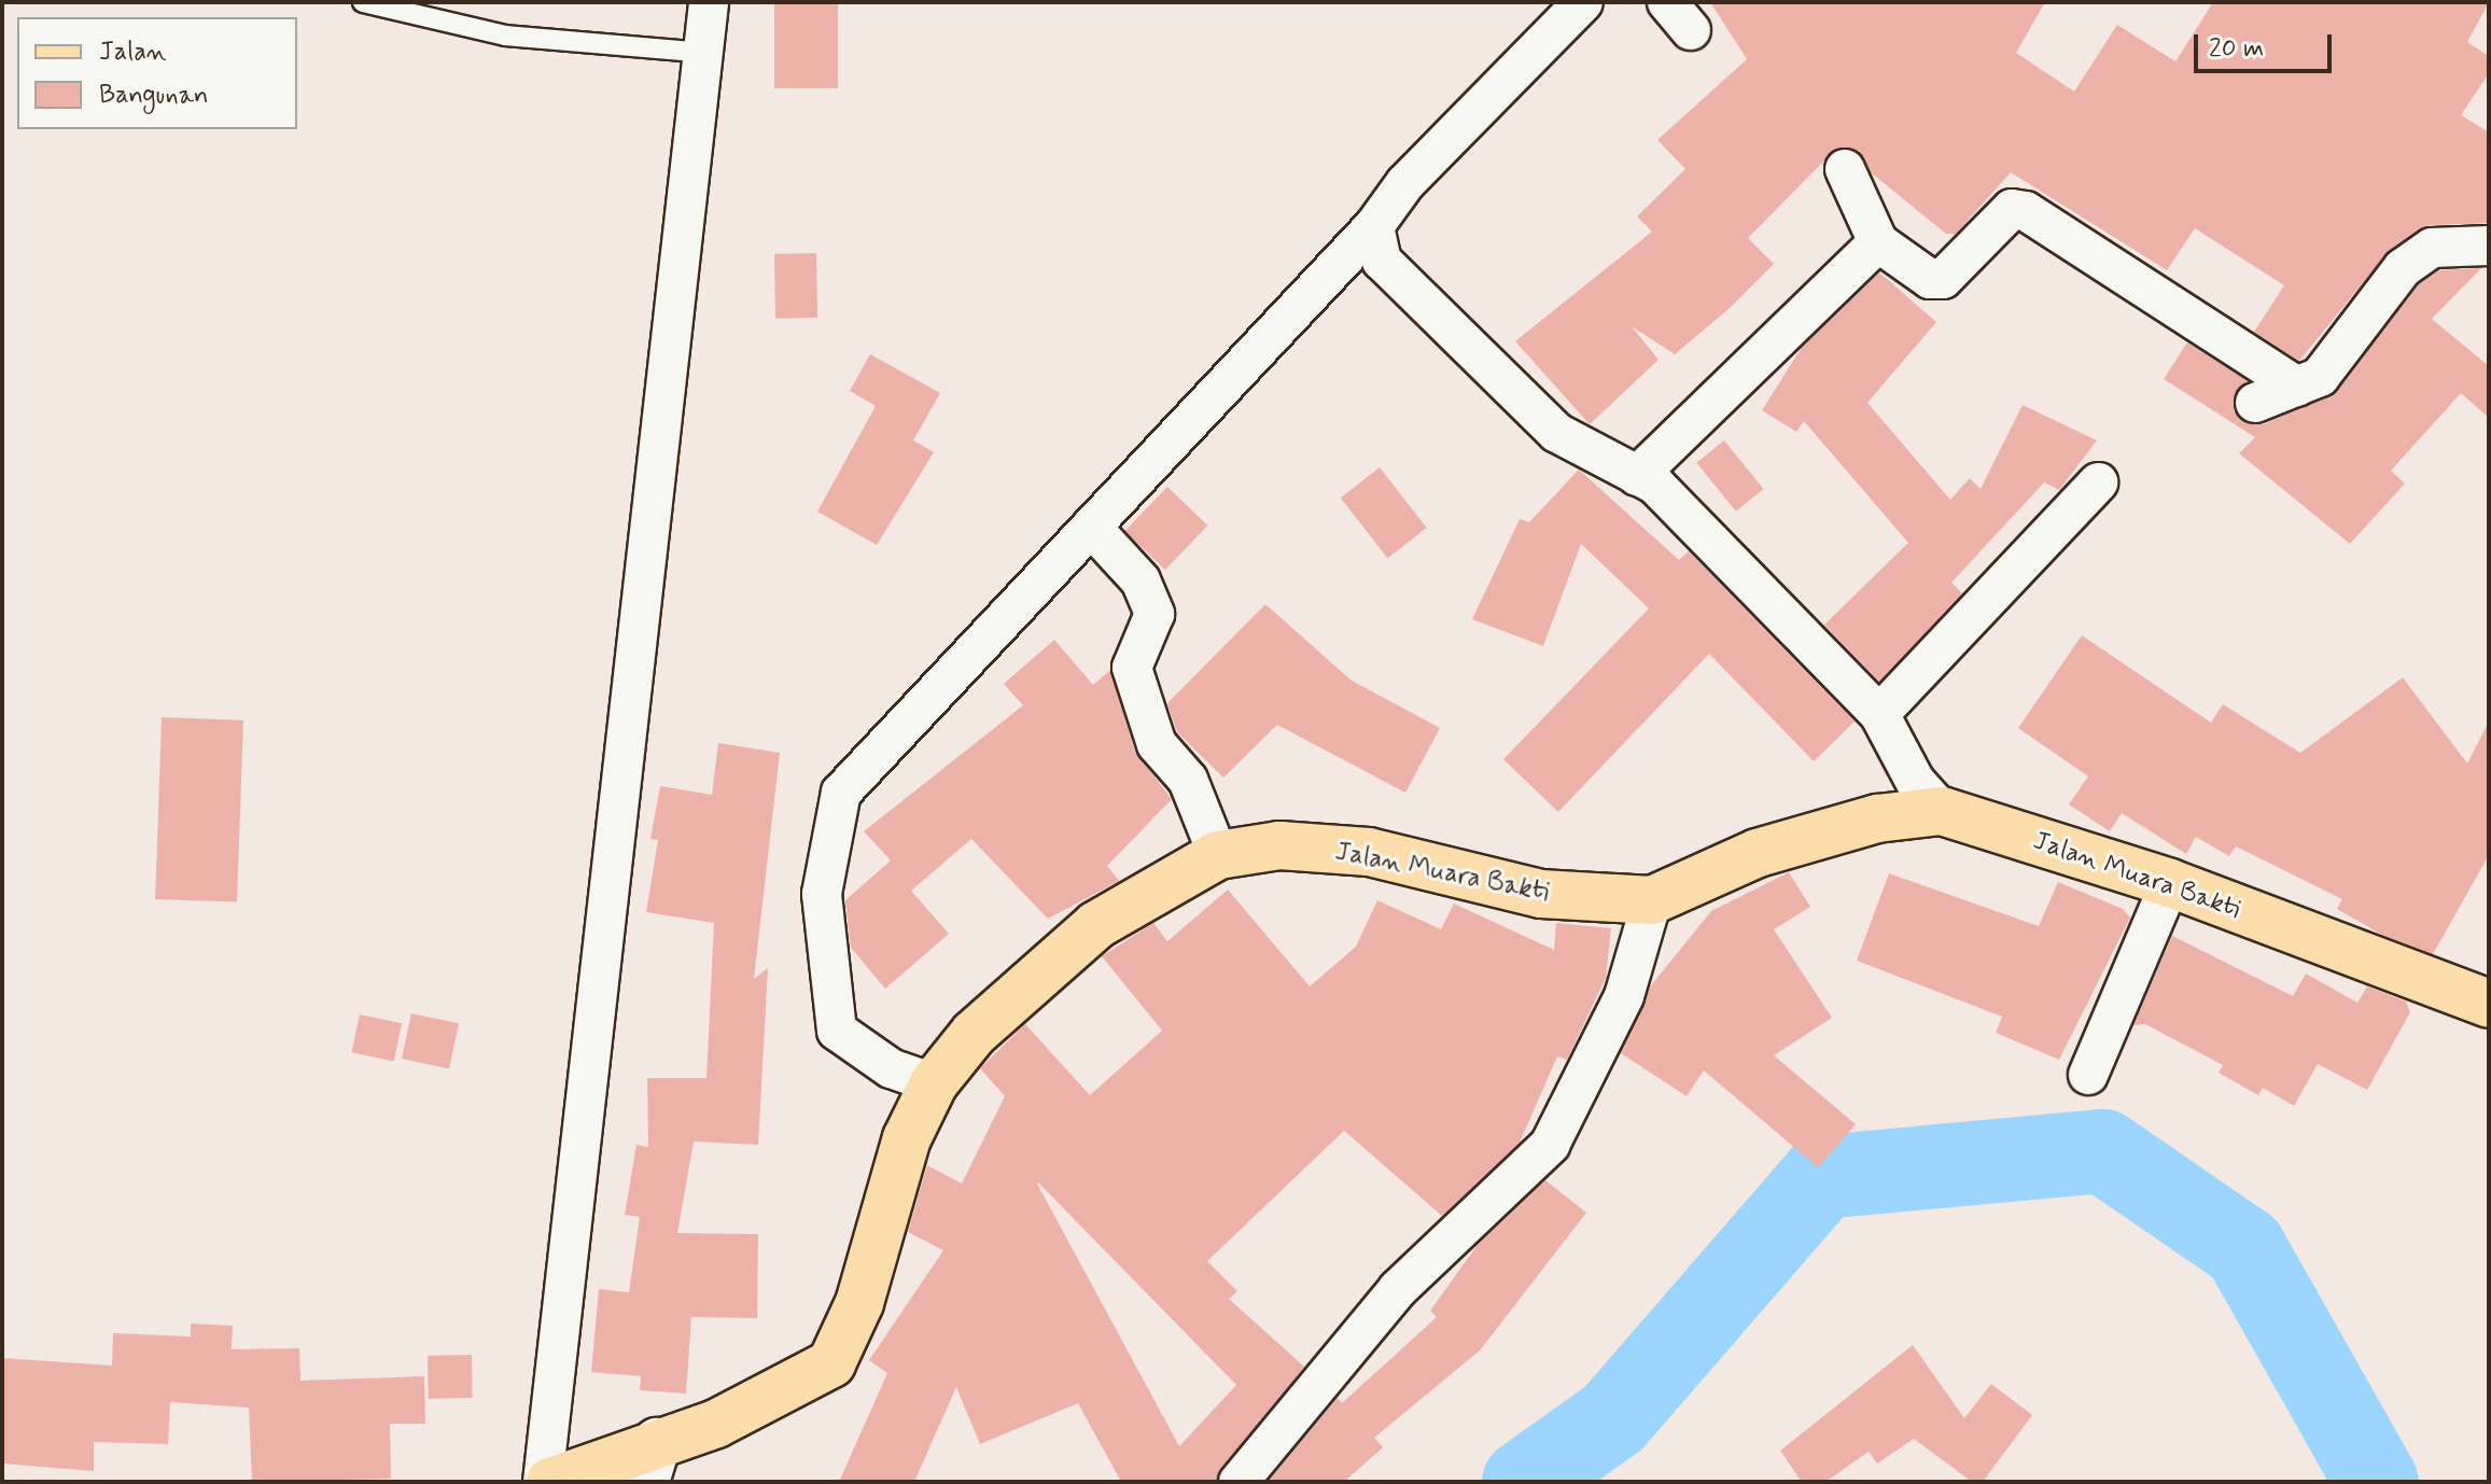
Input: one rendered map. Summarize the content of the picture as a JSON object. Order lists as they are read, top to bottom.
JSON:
{
  "streets": {
    "main road": ["Jalan Muara Bakti"]
  },
  "legend": ["Jalan", "Bangunan"],
  "scale_bar": "20 m"
}
